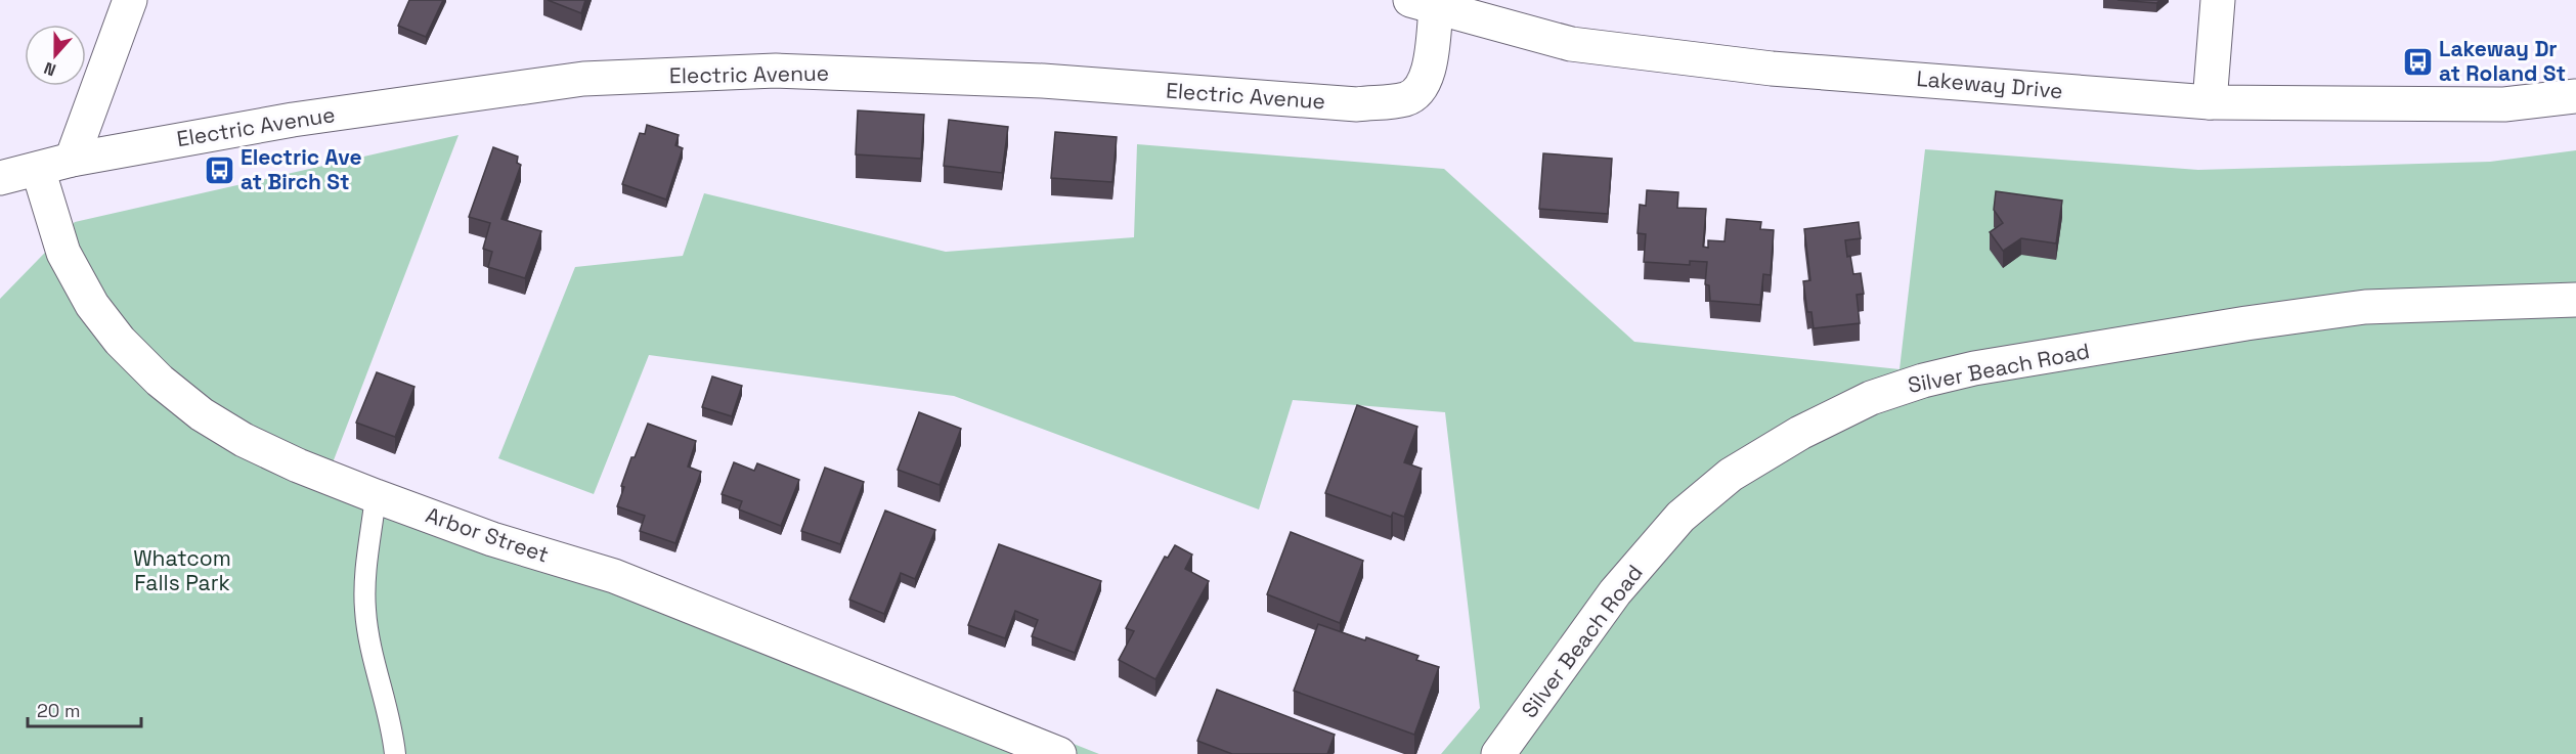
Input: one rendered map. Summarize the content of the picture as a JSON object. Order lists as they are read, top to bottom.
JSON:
{
  "streets": {
    "street": [
      "Electric Avenue",
      "Lakeway Drive",
      "Silver Beach Road",
      "Arbor Street"
    ]
  },
  "crossings": [
    ["Electric Avenue", "Lakeway Drive"],
    ["Electric Avenue", "Arbor Street"]
  ],
  "parks": ["Whatcom Falls Park"],
  "places": {
    "bus stop": ["Lakeway Dr at Roland St", "Electric Ave at Birch St"]
  },
  "scale_bar": "20 m",
  "north": "bottom"
}
